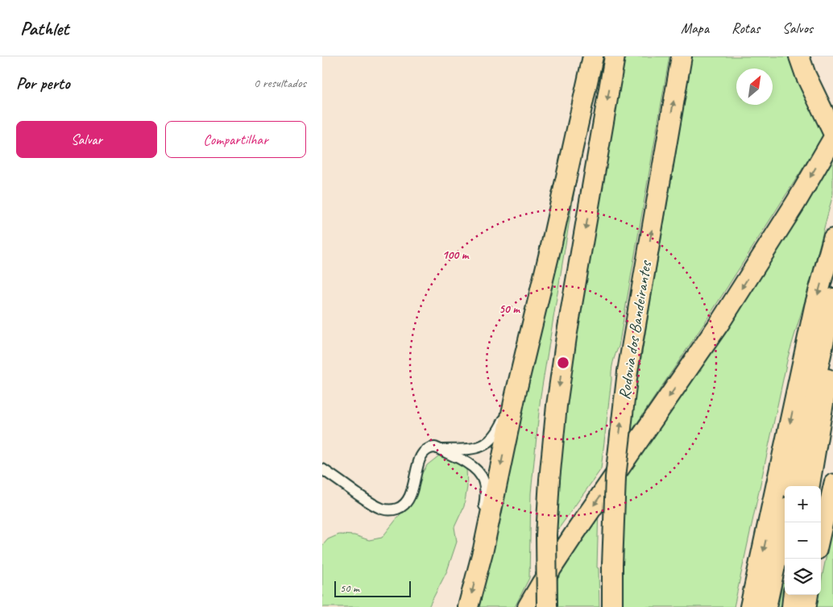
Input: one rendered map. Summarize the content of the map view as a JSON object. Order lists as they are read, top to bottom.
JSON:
{
  "streets": {
    "highway": ["Rodovia dos Bandeirantes"]
  },
  "scale_bar": "50 m",
  "north": "top right",
  "page": {
    "header": "Pathlet",
    "nav": ["Mapa", "Rotas", "Salvos"],
    "heading": ["Por perto", "0 resultados"],
    "buttons": ["Salvar", "Compartilhar"],
    "map_buttons": ["+", "−"],
    "scale": "50 m"
  },
  "rings": ["100 m", "50 m"]
}
